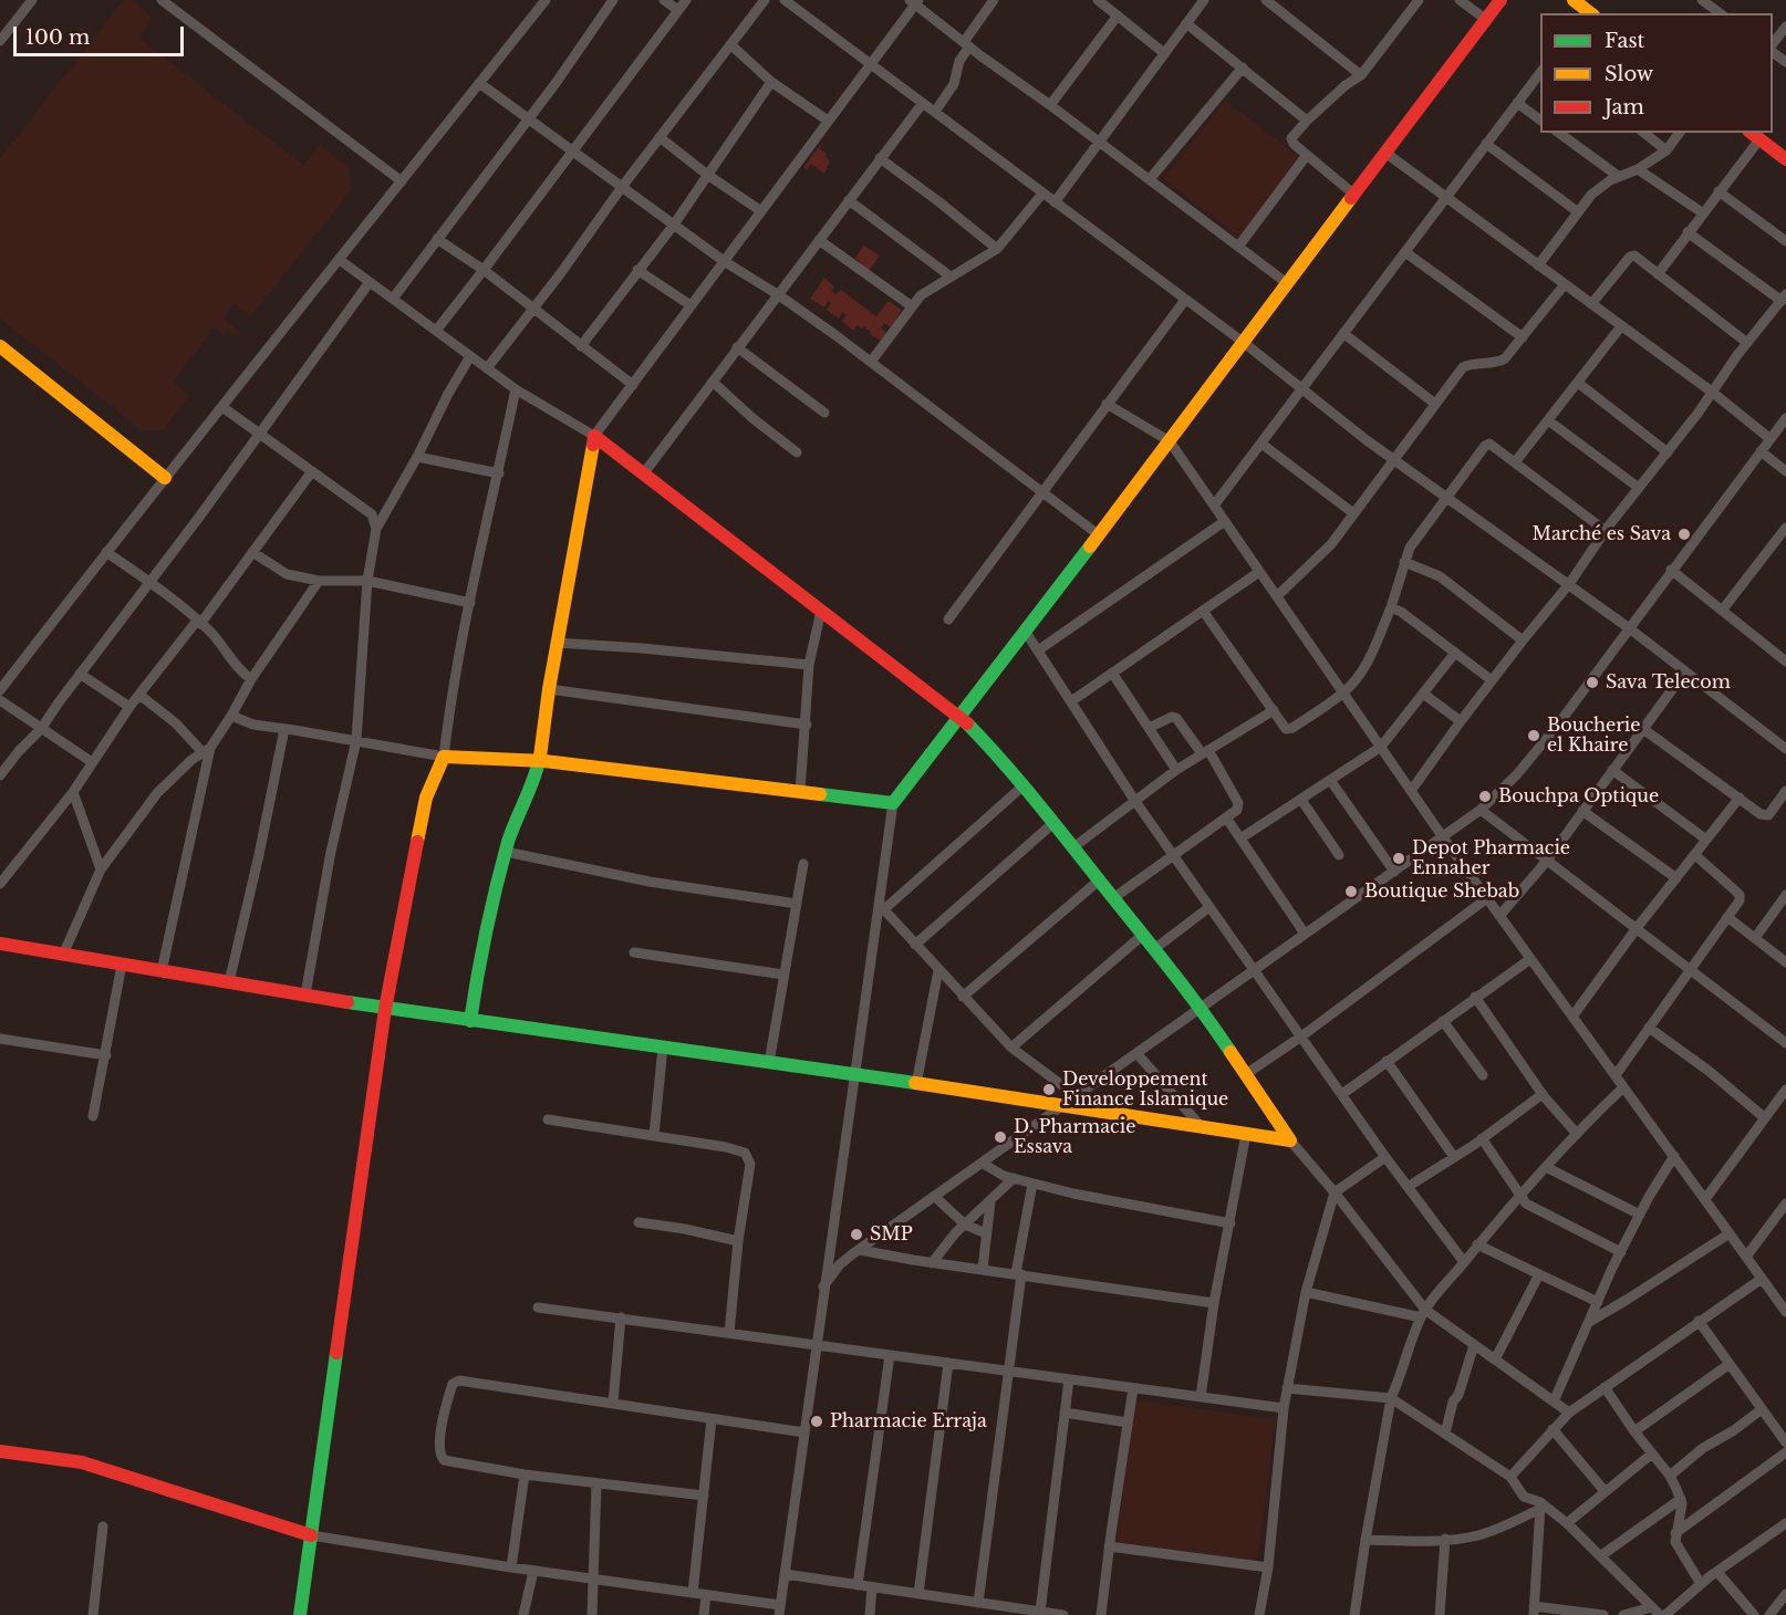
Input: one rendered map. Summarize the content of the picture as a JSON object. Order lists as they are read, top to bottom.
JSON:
{
  "places": [
    "Marché es Sava",
    "Sava Telecom",
    "Boucherie el Khaire",
    "Bouchpa Optique",
    "Depot Pharmacie Ennaher",
    "Boutique Shebab",
    "Developpement Finance Islamique",
    "D. Pharmacie Essava",
    "SMP",
    "Pharmacie Erraja"
  ],
  "legend": ["Fast", "Slow", "Jam"],
  "scale_bar": "100 m"
}
